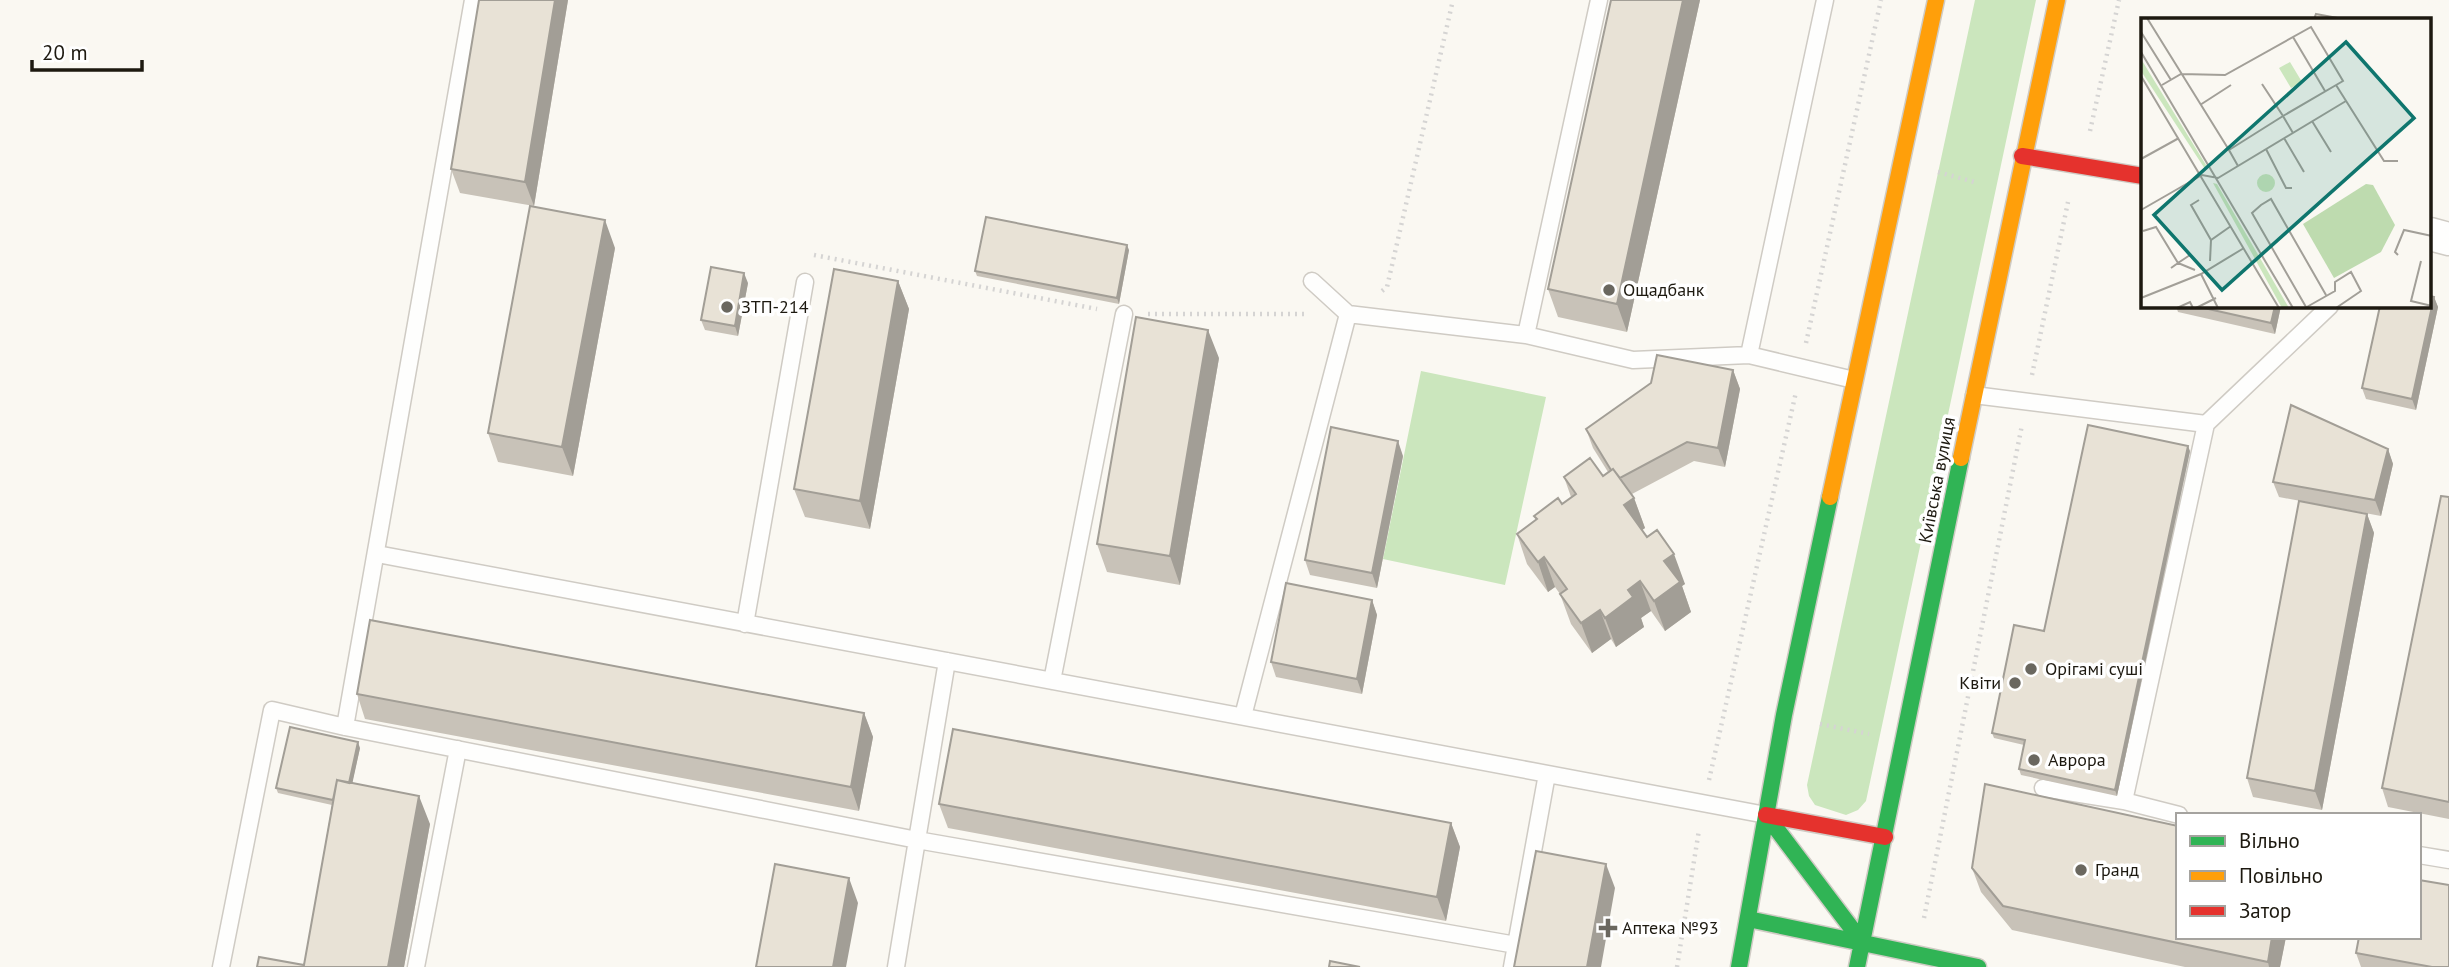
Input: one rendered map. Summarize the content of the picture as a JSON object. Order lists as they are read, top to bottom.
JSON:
{
  "streets": {
    "main road": ["Київська вулиця"]
  },
  "places": {
    "other": [
      "Ощадбанк",
      "ЗТП-214",
      "Орігамі суші",
      "Квiти",
      "Аврора",
      "Гранд"
    ],
    "health": ["Аптека №93"]
  },
  "legend": ["Вільно", "Повільно", "Затор"],
  "scale_bar": "20 m"
}
